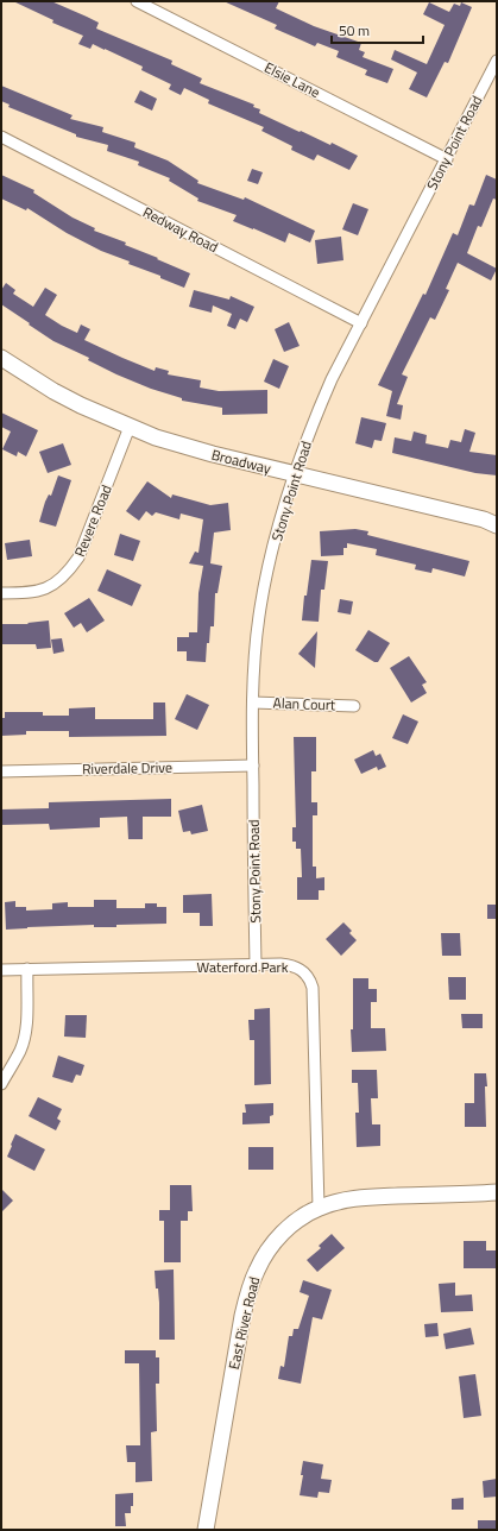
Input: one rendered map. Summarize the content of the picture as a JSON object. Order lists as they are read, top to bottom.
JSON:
{
  "streets": {
    "main road": ["Broadway", "East River Road"],
    "street": [
      "Elsie Lane",
      "Stony Point Road",
      "Redway Road",
      "Revere Road",
      "Alan Court",
      "Riverdale Drive",
      "Waterford Park"
    ]
  },
  "crossings": [
    ["Elsie Lane", "Stony Point Road"],
    ["Stony Point Road", "Redway Road"],
    ["Stony Point Road", "Broadway"],
    ["Stony Point Road", "Alan Court"],
    ["Stony Point Road", "Riverdale Drive"],
    ["Stony Point Road", "Waterford Park"],
    ["Broadway", "Revere Road"],
    ["Waterford Park", "East River Road"]
  ],
  "scale_bar": "50 m"
}
